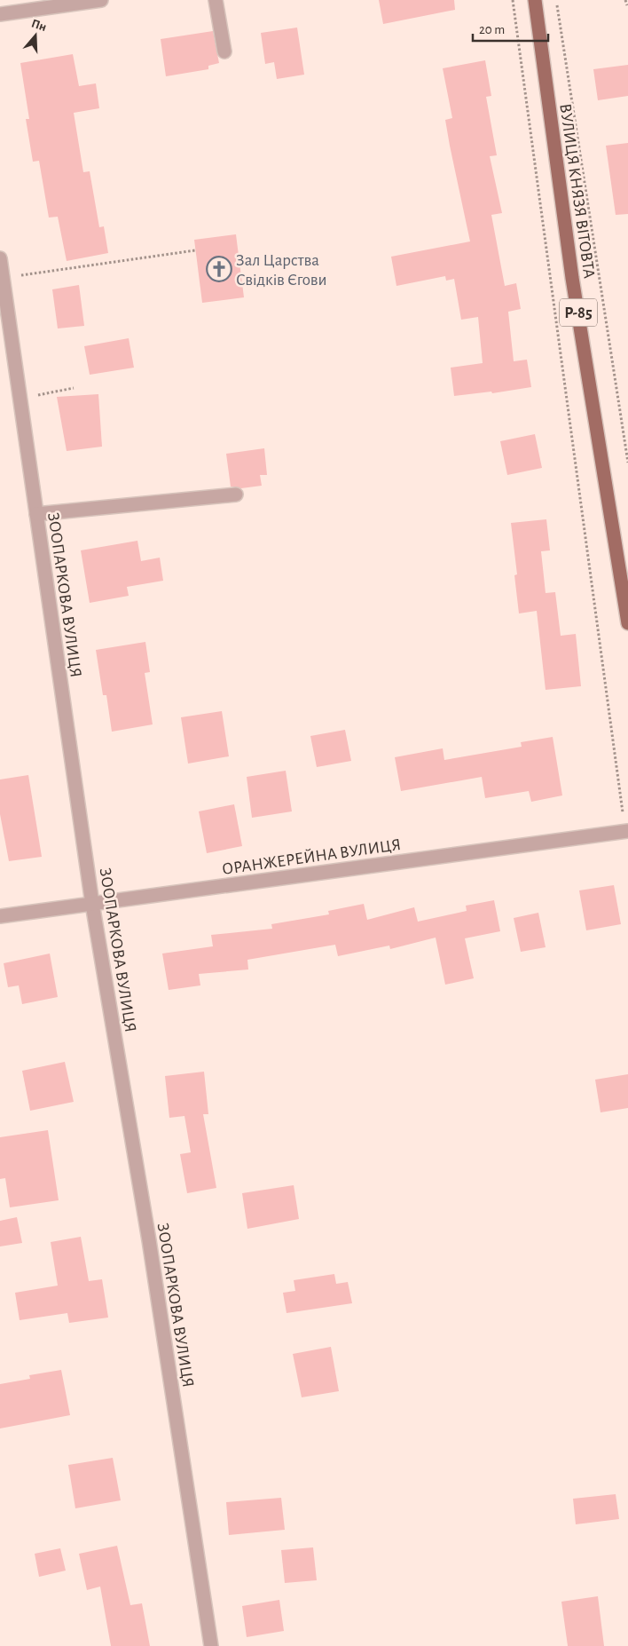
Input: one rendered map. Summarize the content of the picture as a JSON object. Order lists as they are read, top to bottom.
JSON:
{
  "streets": {
    "main road": ["ВУЛИЦЯ КНЯЗЯ ВІТОВТА", "Р-85"],
    "street": ["ЗООПАРКОВА ВУЛИЦЯ", "ОРАНЖЕРЕЙНА ВУЛИЦЯ"]
  },
  "crossings": [
    ["ЗООПАРКОВА ВУЛИЦЯ", "ОРАНЖЕРЕЙНА ВУЛИЦЯ"]
  ],
  "places": {
    "church": ["Зал Царства Свідків Єгови"]
  },
  "scale_bar": "20 m",
  "north": "top"
}
